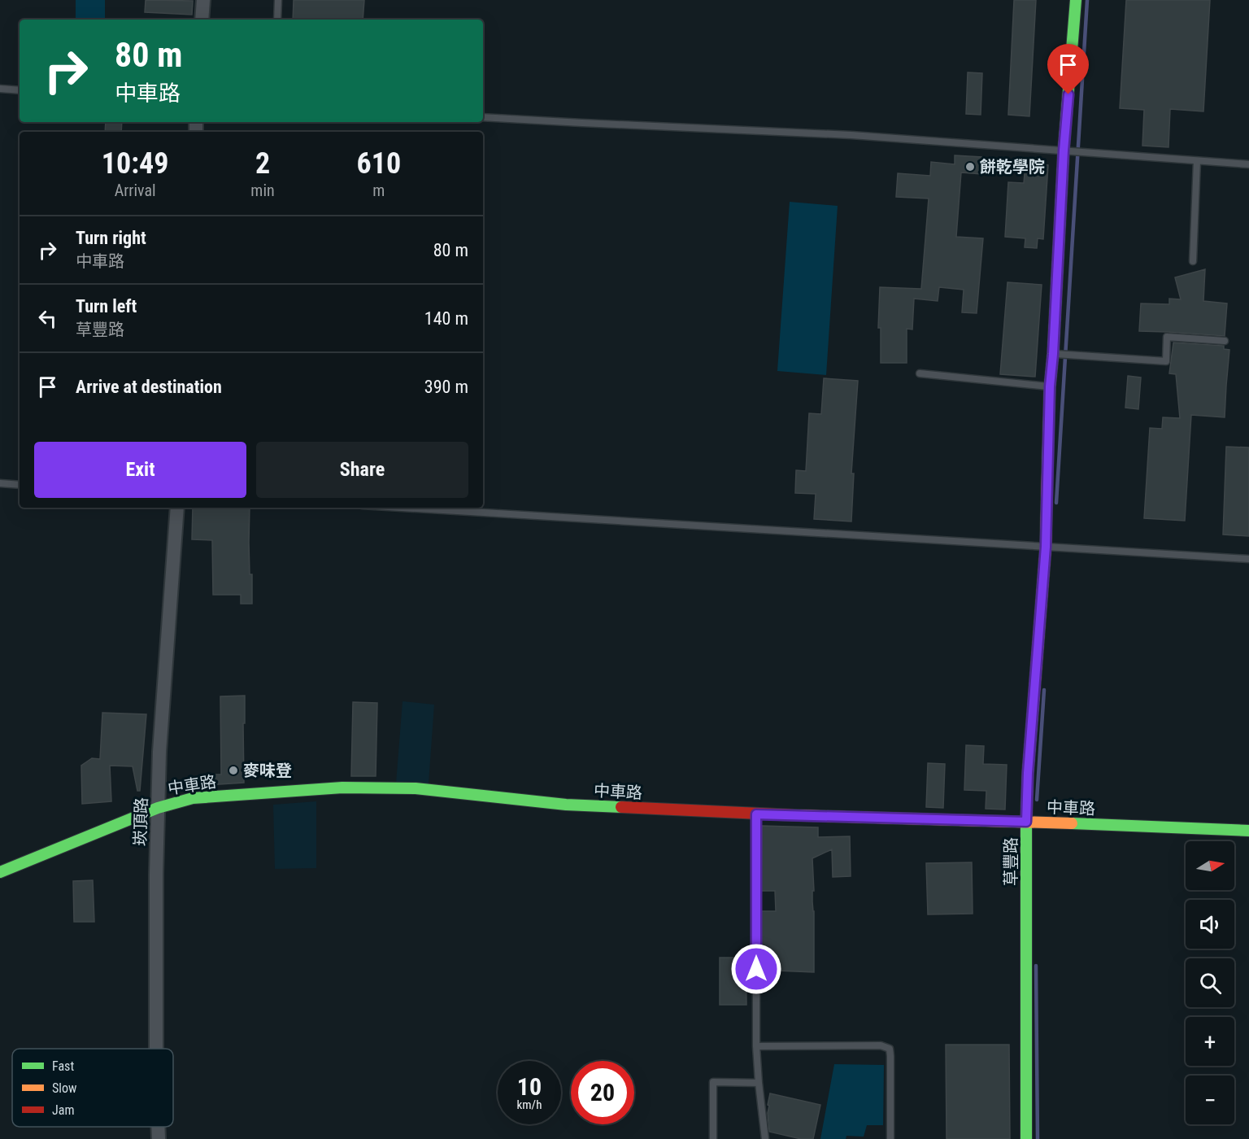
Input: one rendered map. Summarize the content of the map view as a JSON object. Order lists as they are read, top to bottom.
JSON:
{
  "streets": {
    "street": ["中車路", "崁頂路", "草豐路"]
  },
  "crossings": [
    ["中車路", "崁頂路"],
    ["中車路", "草豐路"]
  ],
  "places": ["餅乾學院", "麥味登"],
  "legend": ["Fast", "Slow", "Jam"],
  "north": "right",
  "page": {
    "turn": ["80 m", "中車路"],
    "eta": [
      "10:49",
      "Arrival",
      "2",
      "min",
      "610",
      "m"
    ],
    "list": [
      {
        "name": "Turn right",
        "note": "中車路",
        "value": "80 m"
      },
      {
        "name": "Turn left",
        "note": "草豐路",
        "value": "140 m"
      },
      {
        "name": "Arrive at destination",
        "value": "390 m"
      }
    ],
    "buttons": ["Exit", "Share"],
    "map_buttons": ["+", "−"],
    "speed": "10 km/h",
    "limit": "20"
  }
}
